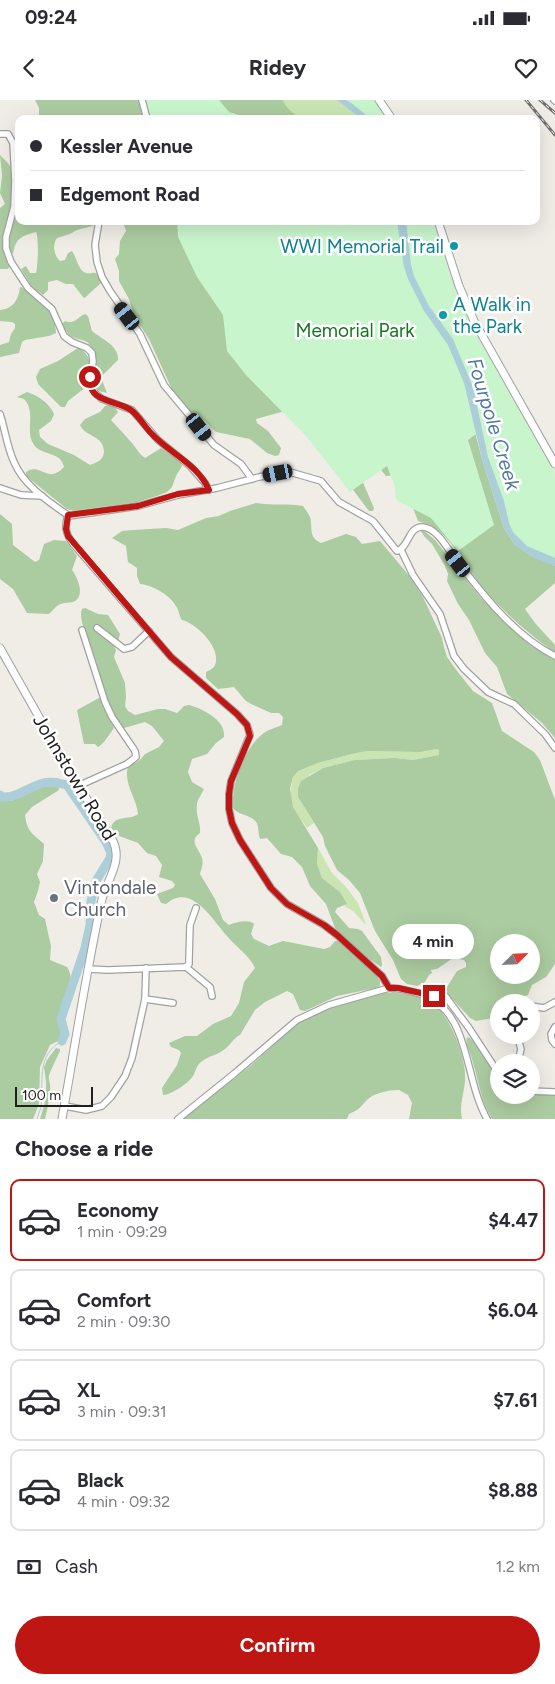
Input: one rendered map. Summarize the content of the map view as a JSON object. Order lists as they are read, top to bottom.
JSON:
{
  "streets": {
    "street": ["Johnstown Road"]
  },
  "water": ["Fourpole Creek"],
  "parks": ["Memorial Park"],
  "places": ["WWI Memorial Trail", "A Walk in the Park", "Vintondale Church"],
  "scale_bar": "100 m",
  "north": "top right",
  "page": {
    "status": "09:24",
    "header": "Ridey",
    "banner": ["Kessler Avenue", "Edgemont Road"],
    "bubble": "4 min",
    "scale": "100 m",
    "heading": "Choose a ride",
    "list": [
      {
        "name": "Economy",
        "note": "1 min · 09:29",
        "value": "$4.47"
      },
      {
        "name": "Comfort",
        "note": "2 min · 09:30",
        "value": "$6.04"
      },
      {
        "name": "XL",
        "note": "3 min · 09:31",
        "value": "$7.61"
      },
      {
        "name": "Black",
        "note": "4 min · 09:32",
        "value": "$8.88"
      }
    ],
    "pay": ["Cash", "1.2 km"],
    "buttons": "Confirm"
  }
}
